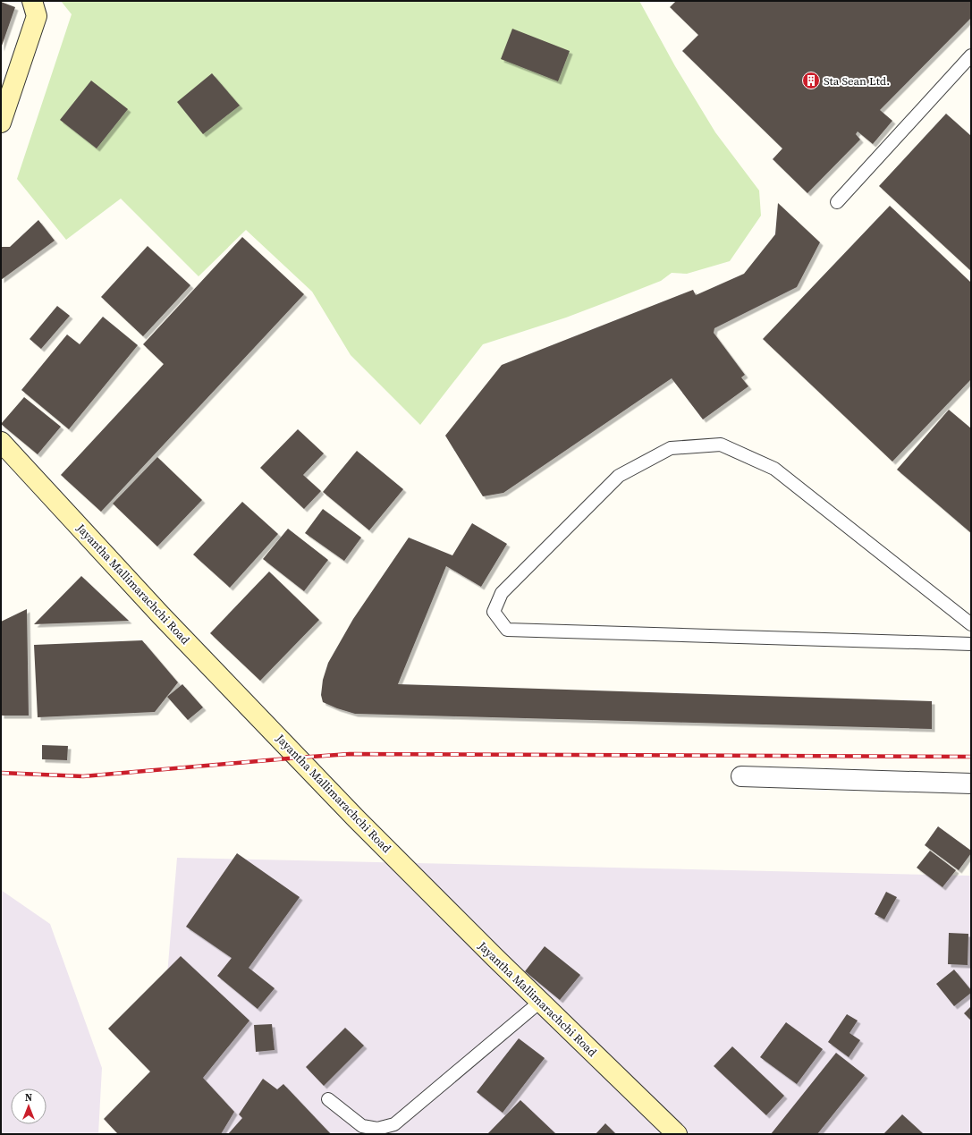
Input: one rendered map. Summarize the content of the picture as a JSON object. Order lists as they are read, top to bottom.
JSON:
{
  "streets": {
    "street": ["Jayantha Mallimarachchi Road"]
  },
  "places": {
    "building": ["Sta Sean Ltd."]
  },
  "north": "top"
}
